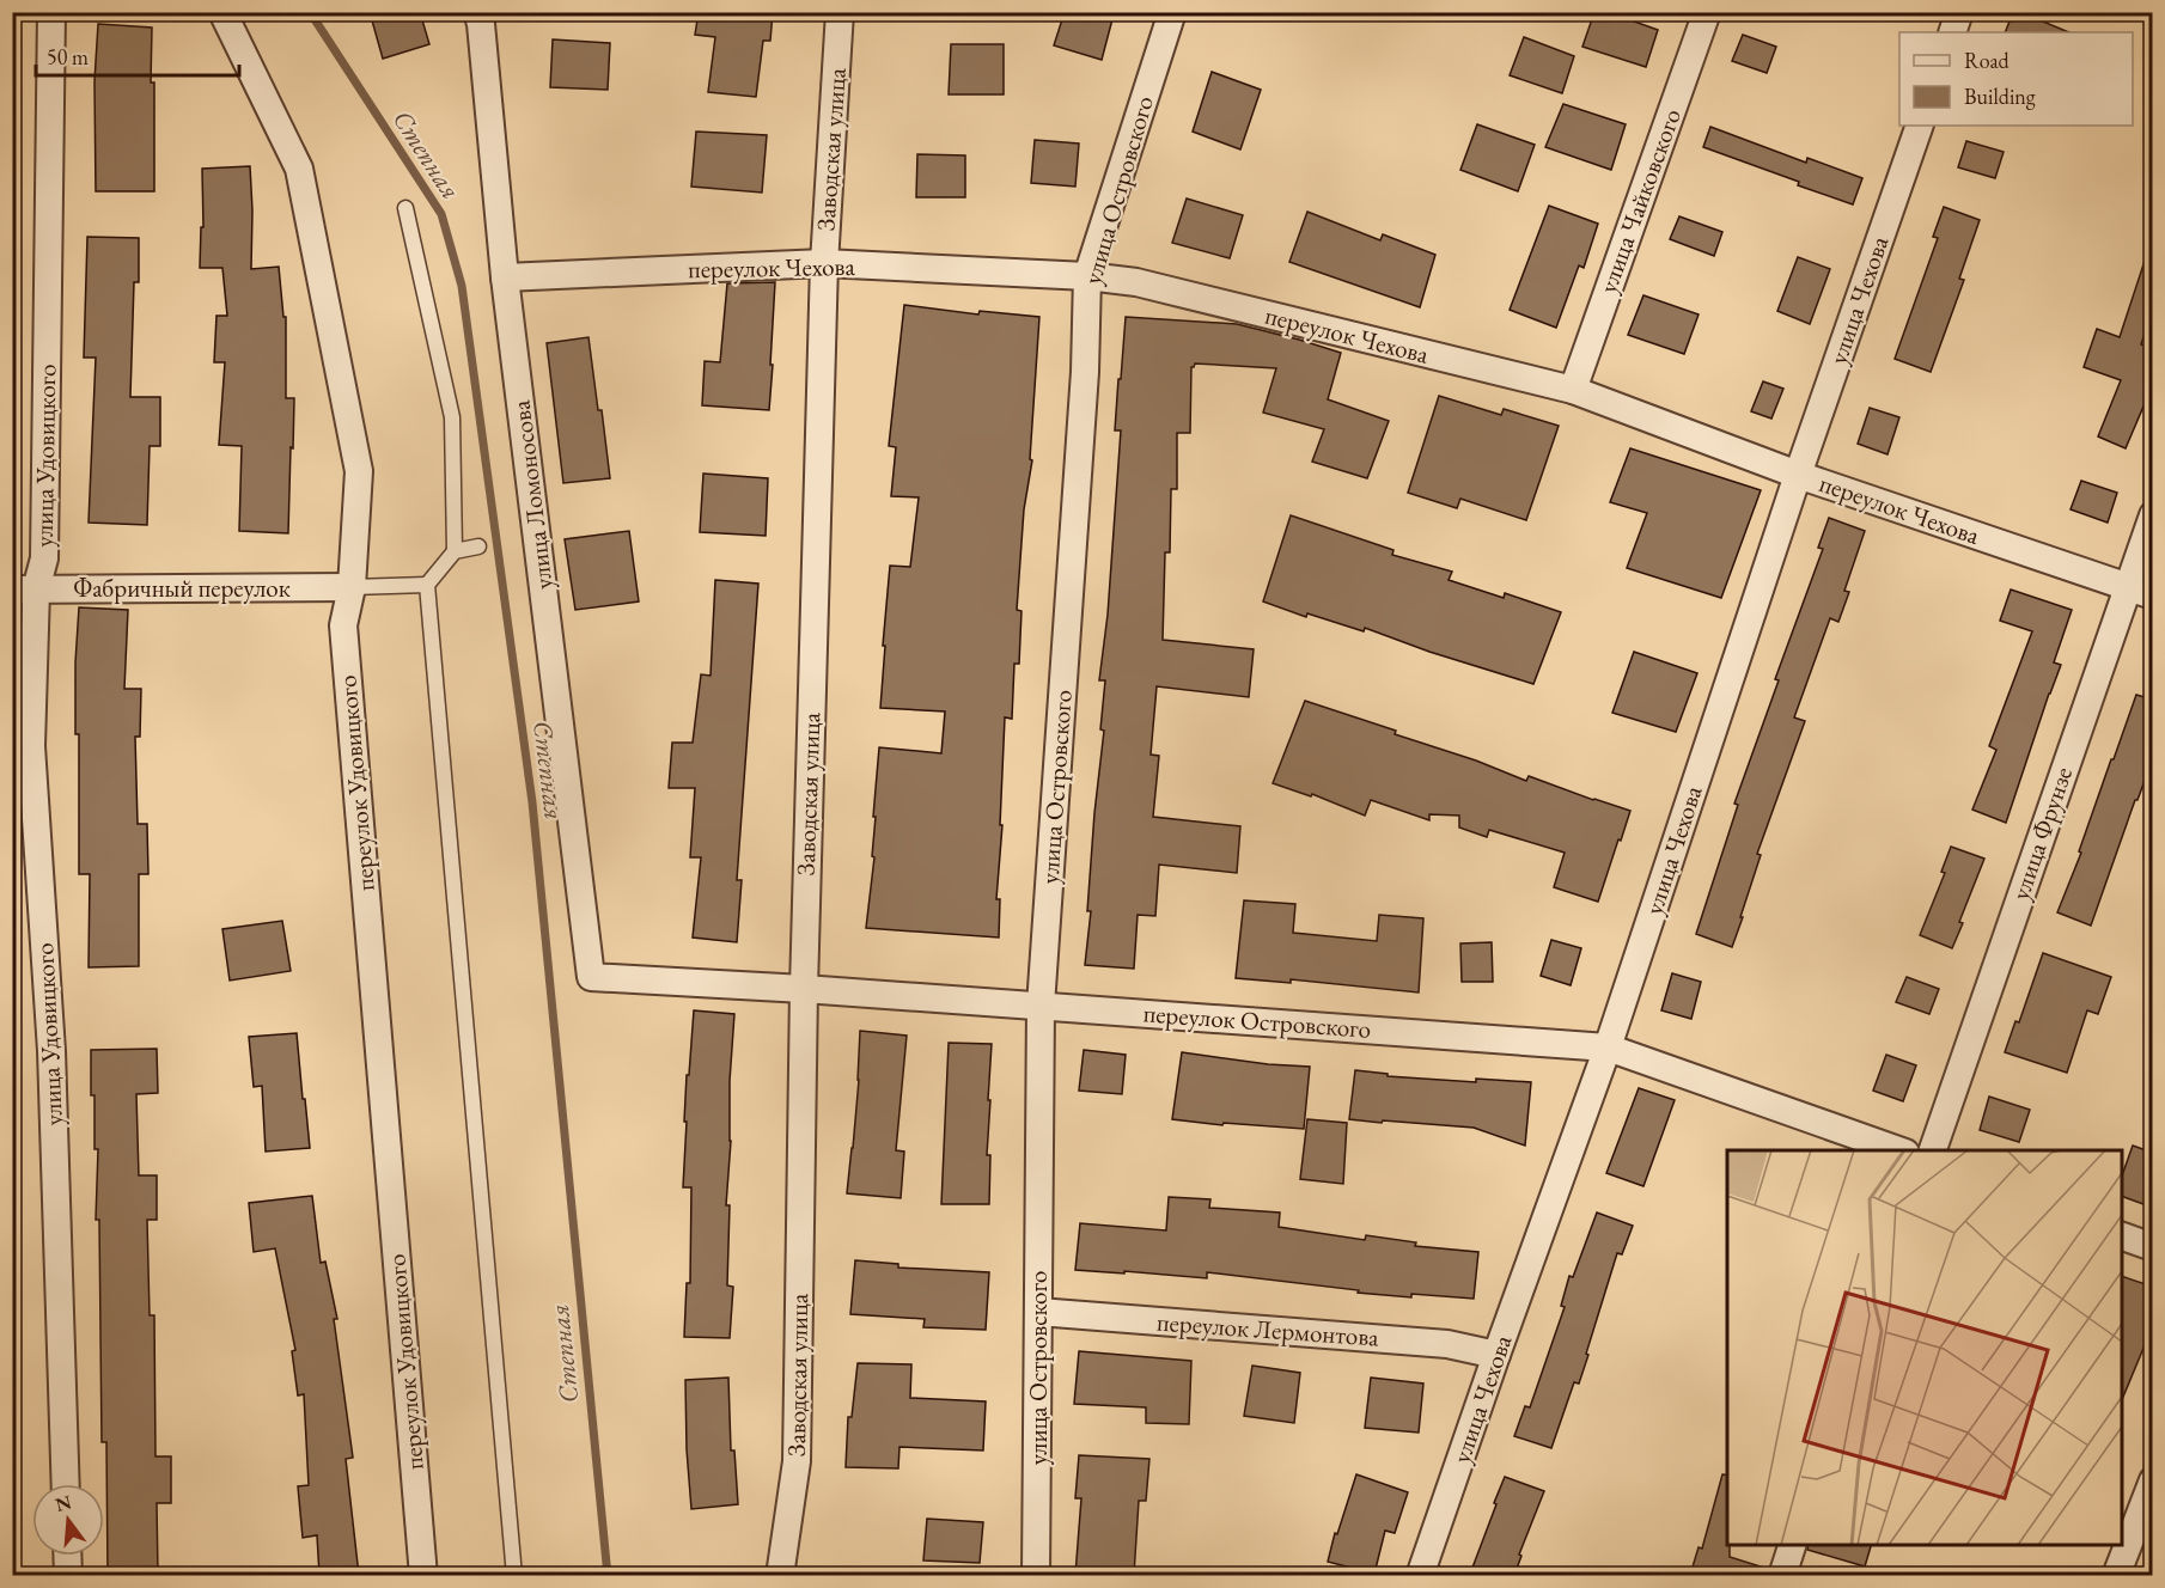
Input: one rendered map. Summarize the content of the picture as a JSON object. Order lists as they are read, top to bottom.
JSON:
{
  "streets": {
    "street": [
      "Заводская улица",
      "улица Островского",
      "улица Чайковского",
      "переулок Чехова",
      "улица Чехова",
      "улица Удовицкого",
      "улица Ломоносова",
      "Фабричный переулок",
      "переулок Удовицкого",
      "улица Фрунзе",
      "переулок Островского",
      "переулок Лермонтова"
    ]
  },
  "crossings": [
    ["Заводская улица", "переулок Чехова"],
    ["Заводская улица", "переулок Островского"],
    ["улица Островского", "переулок Чехова"],
    ["улица Островского", "переулок Островского"],
    ["улица Островского", "переулок Лермонтова"],
    ["улица Чайковского", "переулок Чехова"],
    ["переулок Чехова", "улица Чехова"],
    ["переулок Чехова", "улица Ломоносова"],
    ["переулок Чехова", "улица Фрунзе"],
    ["улица Чехова", "переулок Островского"],
    ["улица Чехова", "переулок Лермонтова"],
    ["улица Удовицкого", "Фабричный переулок"],
    ["улица Ломоносова", "переулок Островского"],
    ["Фабричный переулок", "переулок Удовицкого"]
  ],
  "water": ["Степная"],
  "legend": ["Road", "Building"],
  "scale_bar": "50 m",
  "north": "top"
}
